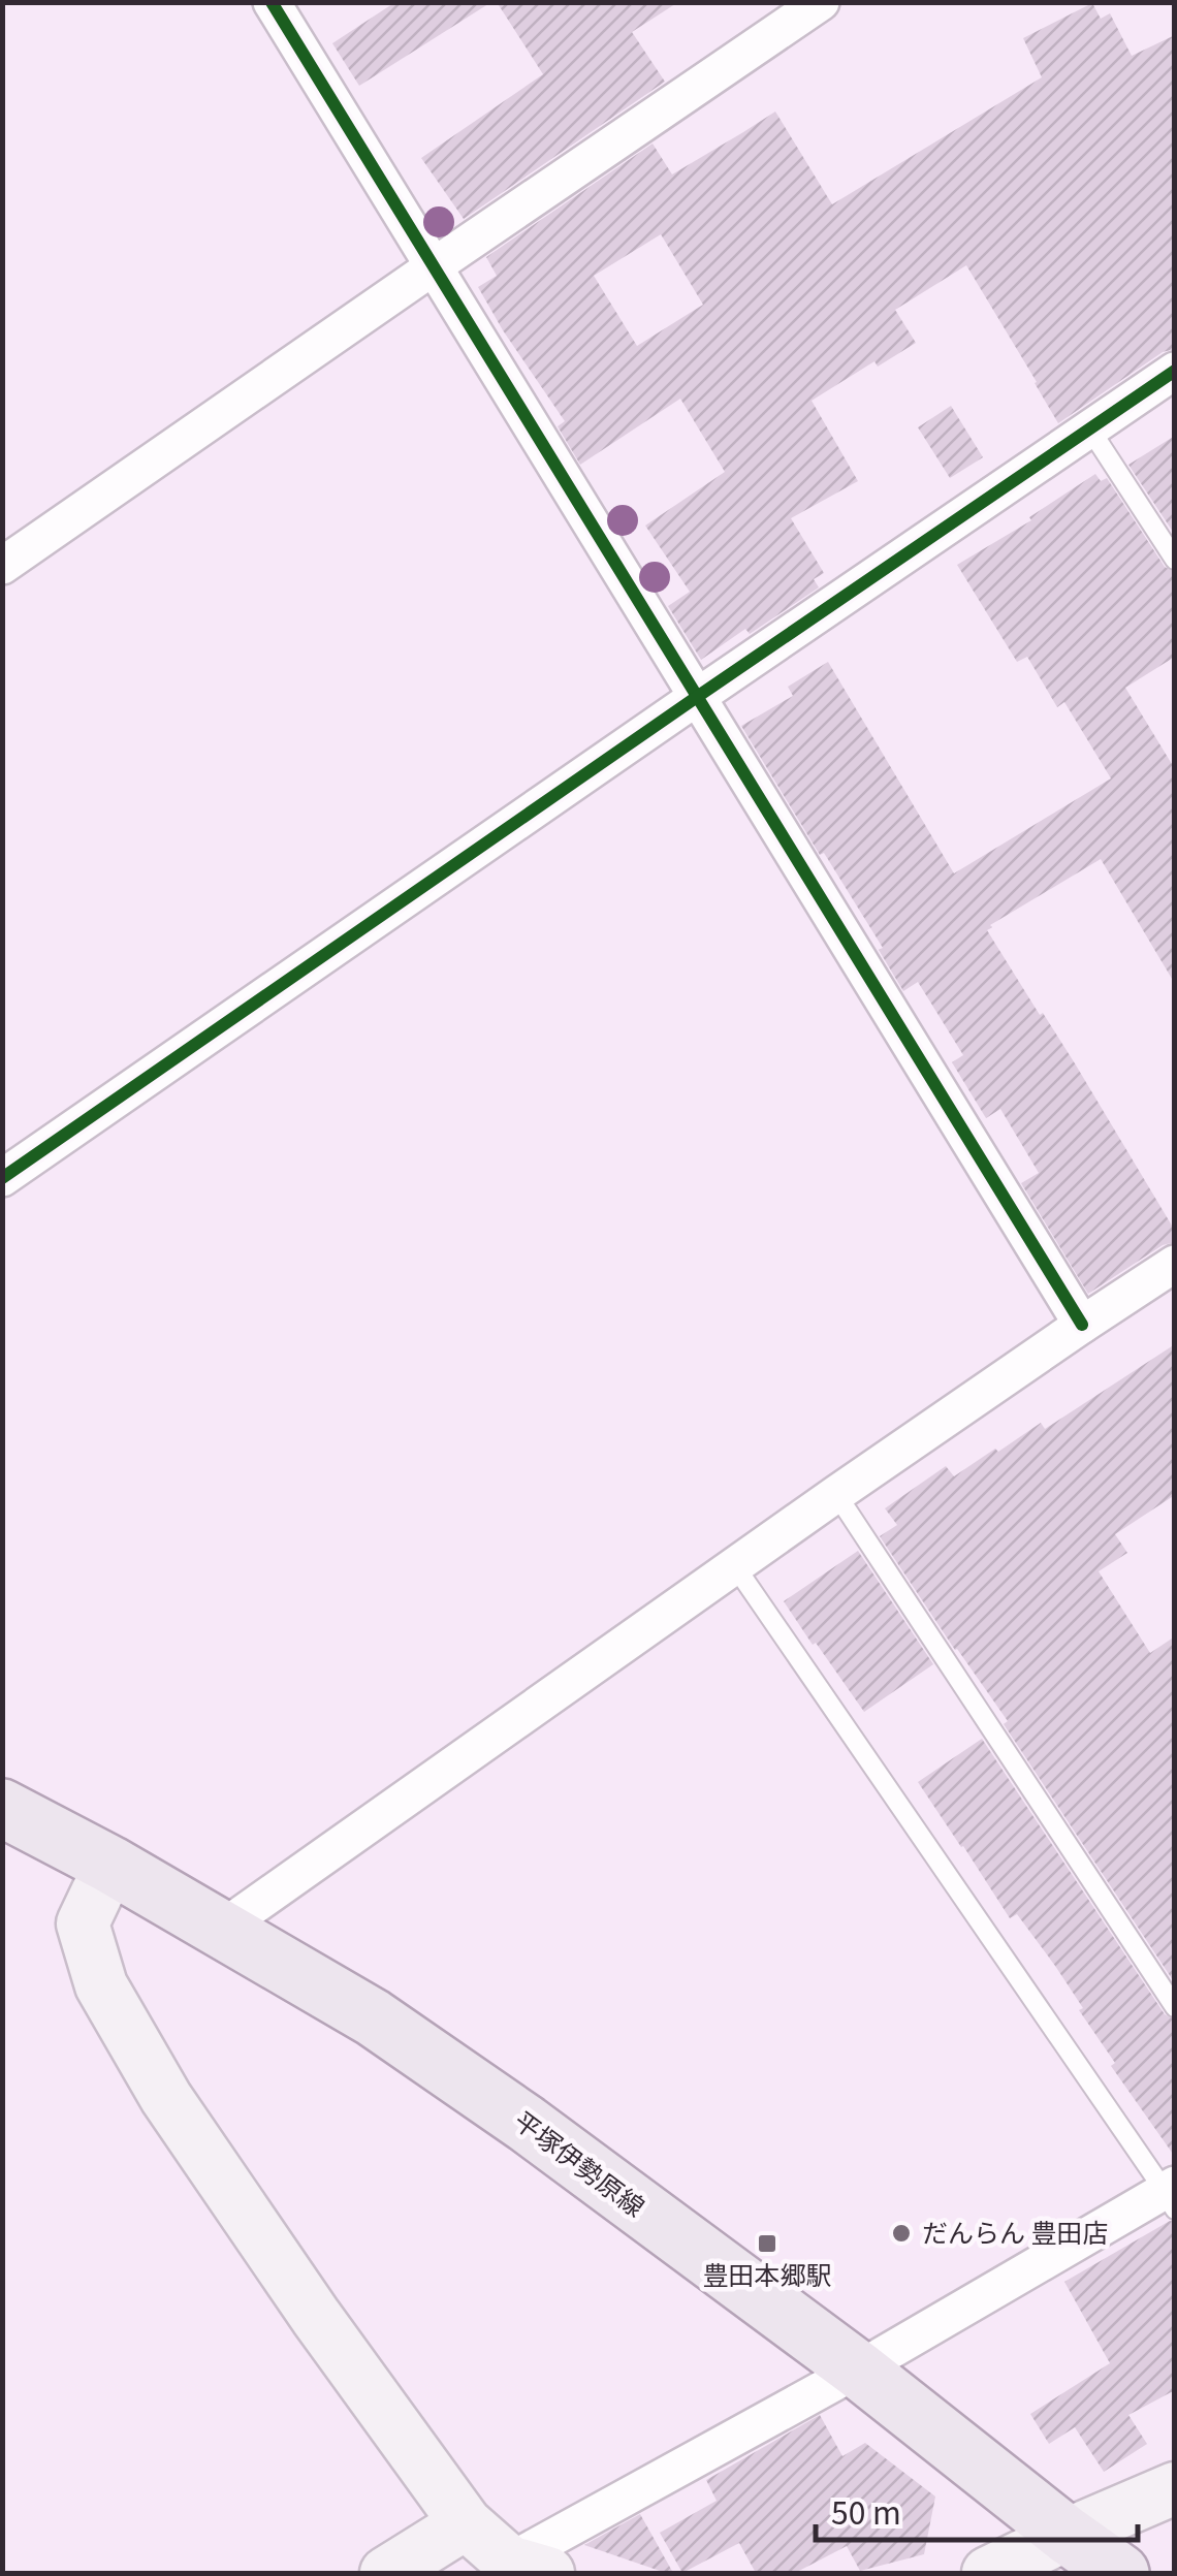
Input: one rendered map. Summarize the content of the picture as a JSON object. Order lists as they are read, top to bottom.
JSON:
{
  "streets": {
    "main road": ["平塚伊勢原線"]
  },
  "places": {
    "other": ["だんらん 豊田店"],
    "transit": ["豊田本郷駅"]
  },
  "scale_bar": "50 m"
}
